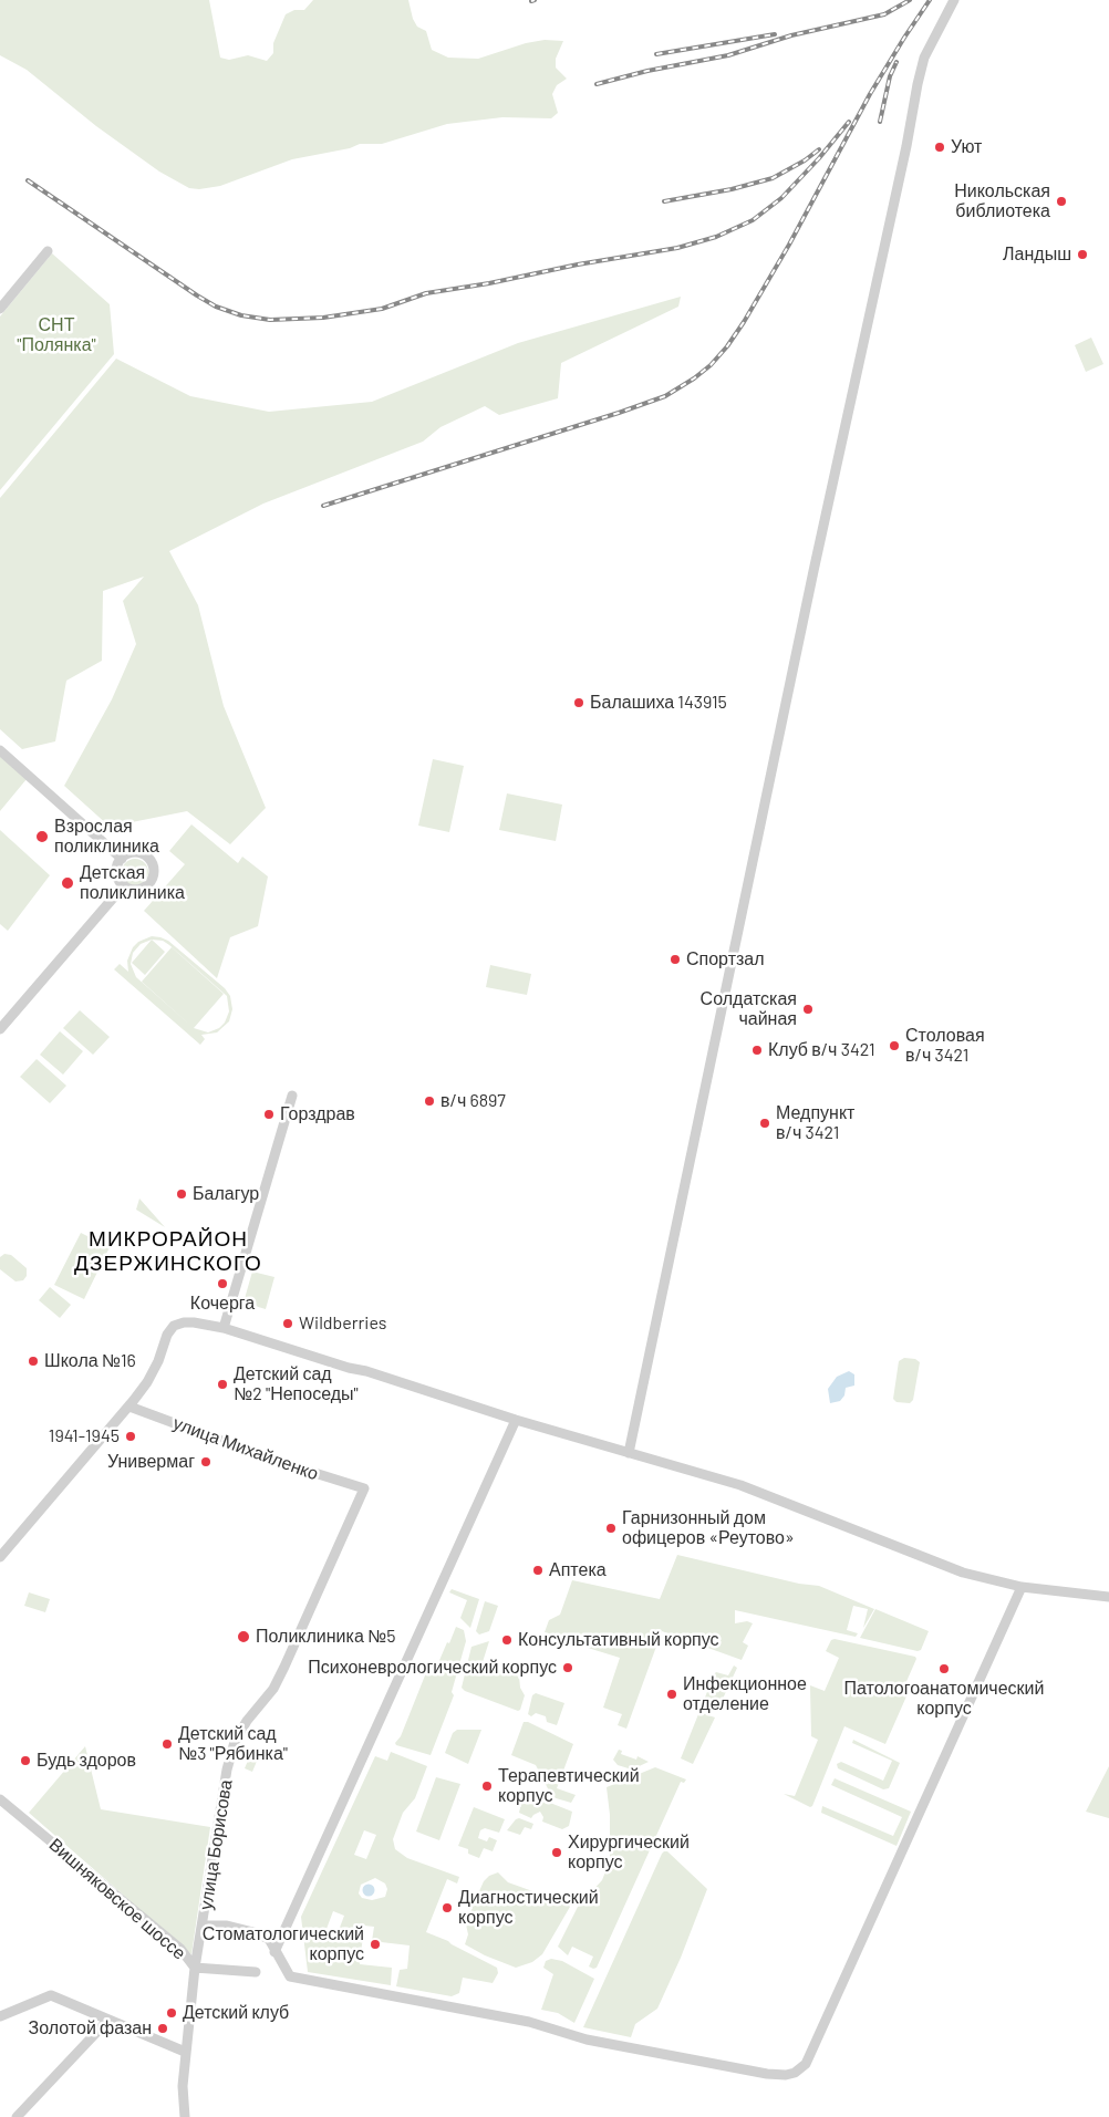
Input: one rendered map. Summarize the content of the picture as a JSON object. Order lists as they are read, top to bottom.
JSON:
{
  "streets": {
    "street": ["улица Михайленко", "улица Борисова", "Вишняковское шоссе"]
  },
  "crossings": [
    ["улица Михайленко", "улица Борисова"],
    ["улица Борисова", "Вишняковское шоссе"]
  ],
  "districts": ["МИКРОРАЙОН ДЗЕРЖИНСКОГО"],
  "parks": ["СНТ \"Полянка\""],
  "places": [
    "Уют",
    "Никольская библиотека",
    "Ландыш",
    "Балашиха 143915",
    "Взрослая поликлиника",
    "Детская поликлиника",
    "Спортзал",
    "Солдатская чайная",
    "Столовая в/ч 3421",
    "Клуб в/ч 3421",
    "в/ч 6897",
    "Горздрав",
    "Медпункт в/ч 3421",
    "Балагур",
    "Кочерга",
    "Wildberries",
    "Школа №16",
    "Детский сад №2 \"Непоседы\"",
    "1941-1945",
    "Универмаг",
    "Гарнизонный дом офицеров «Реутово»",
    "Аптека",
    "Поликлиника №5",
    "Консультативный корпус",
    "Психоневрологический корпус",
    "Патологоанатомический корпус",
    "Инфекционное отделение",
    "Детский сад №3 \"Рябинка\"",
    "Будь здоров",
    "Терапевтический корпус",
    "Хирургический корпус",
    "Диагностический корпус",
    "Стоматологический корпус",
    "Детский клуб",
    "Золотой фазан"
  ]
}
